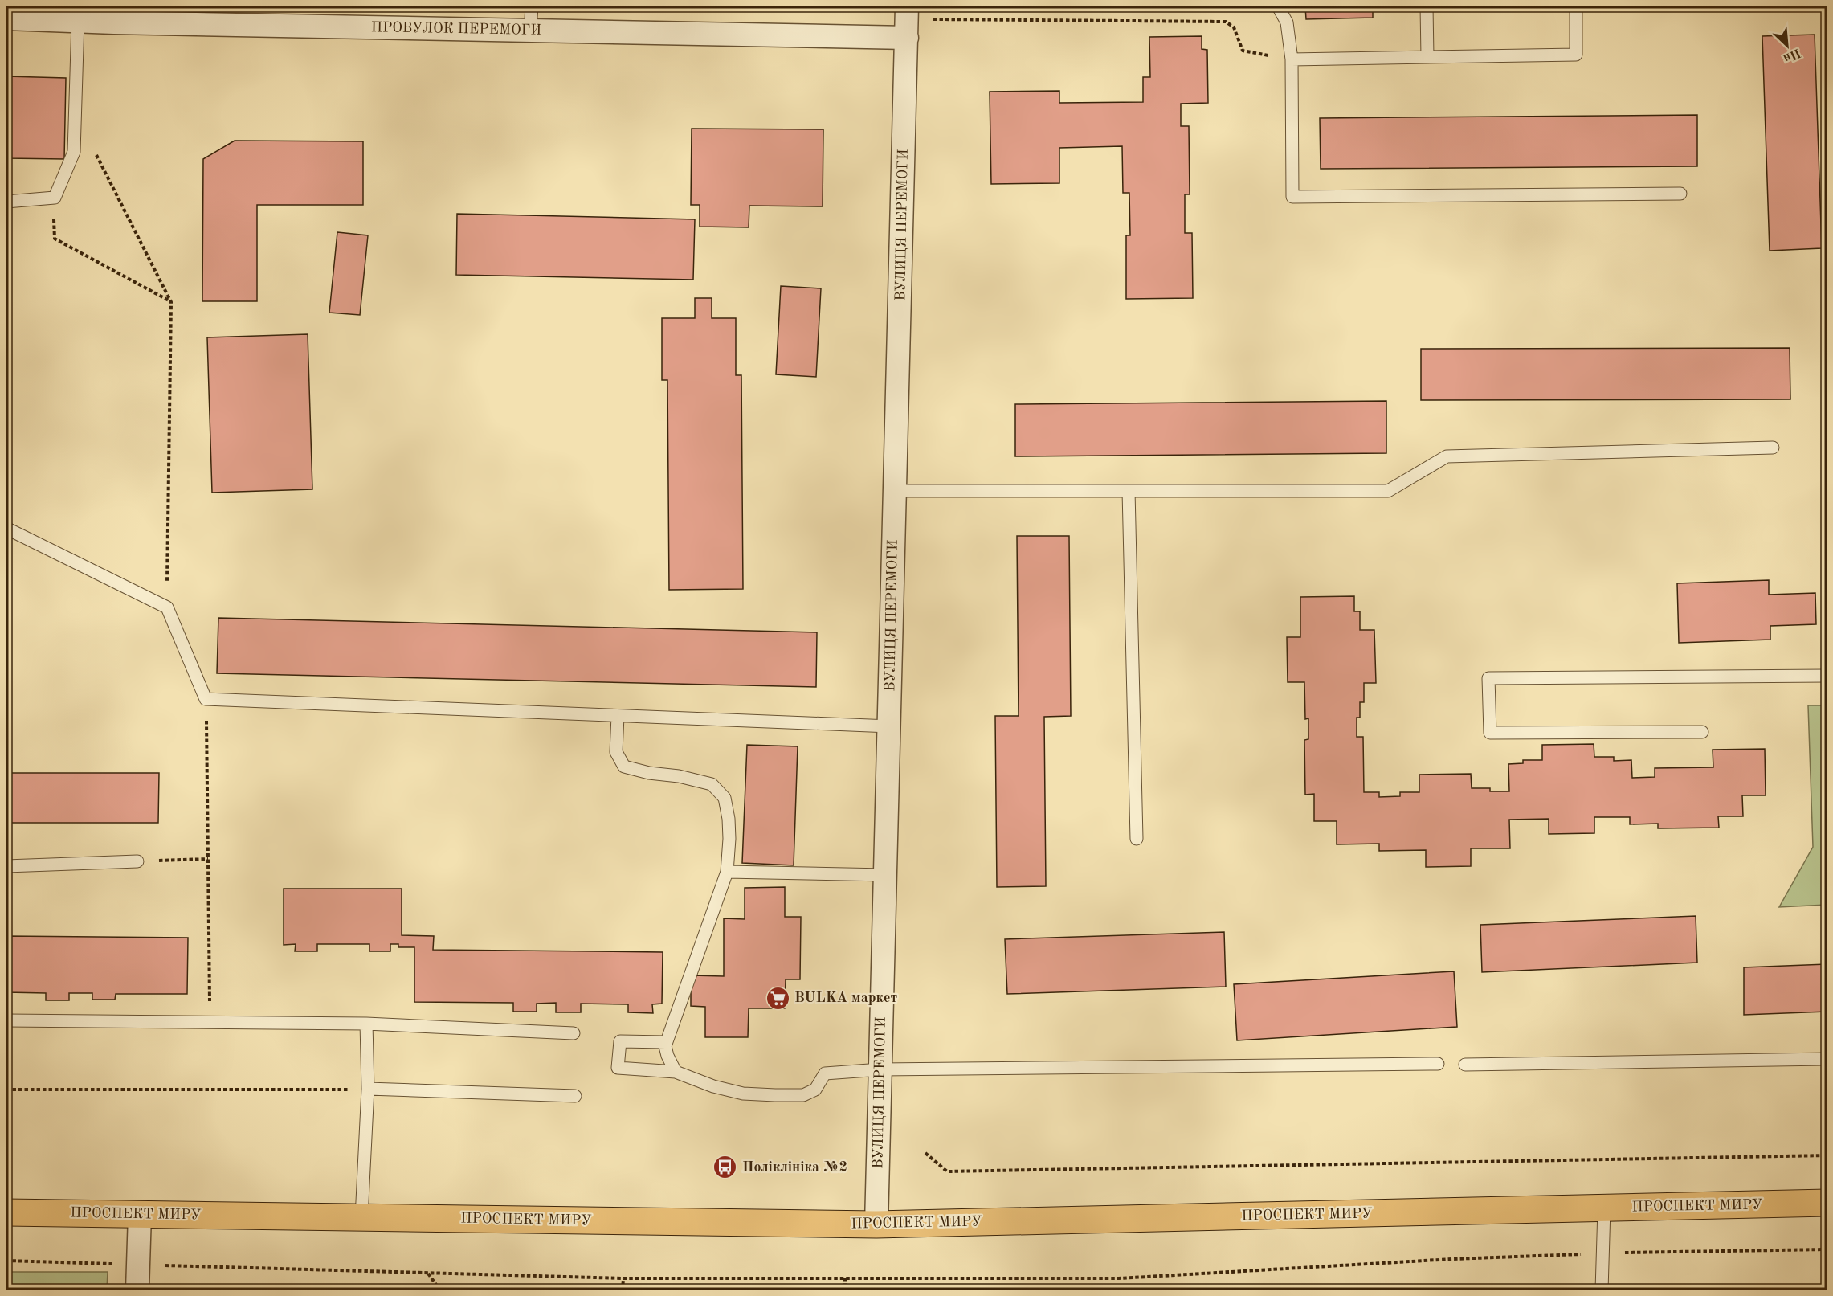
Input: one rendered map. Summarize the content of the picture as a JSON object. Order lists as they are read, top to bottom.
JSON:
{
  "streets": {
    "main road": ["ПРОСПЕКТ МИРУ"],
    "street": ["ПРОВУЛОК ПЕРЕМОГИ", "ВУЛИЦЯ ПЕРЕМОГИ"]
  },
  "crossings": [
    ["ПРОВУЛОК ПЕРЕМОГИ", "ВУЛИЦЯ ПЕРЕМОГИ"],
    ["ВУЛИЦЯ ПЕРЕМОГИ", "ПРОСПЕКТ МИРУ"]
  ],
  "places": {
    "supermarket": ["BULKA маркет"],
    "bus stop": ["Поліклініка №2"]
  },
  "north": "bottom right"
}
